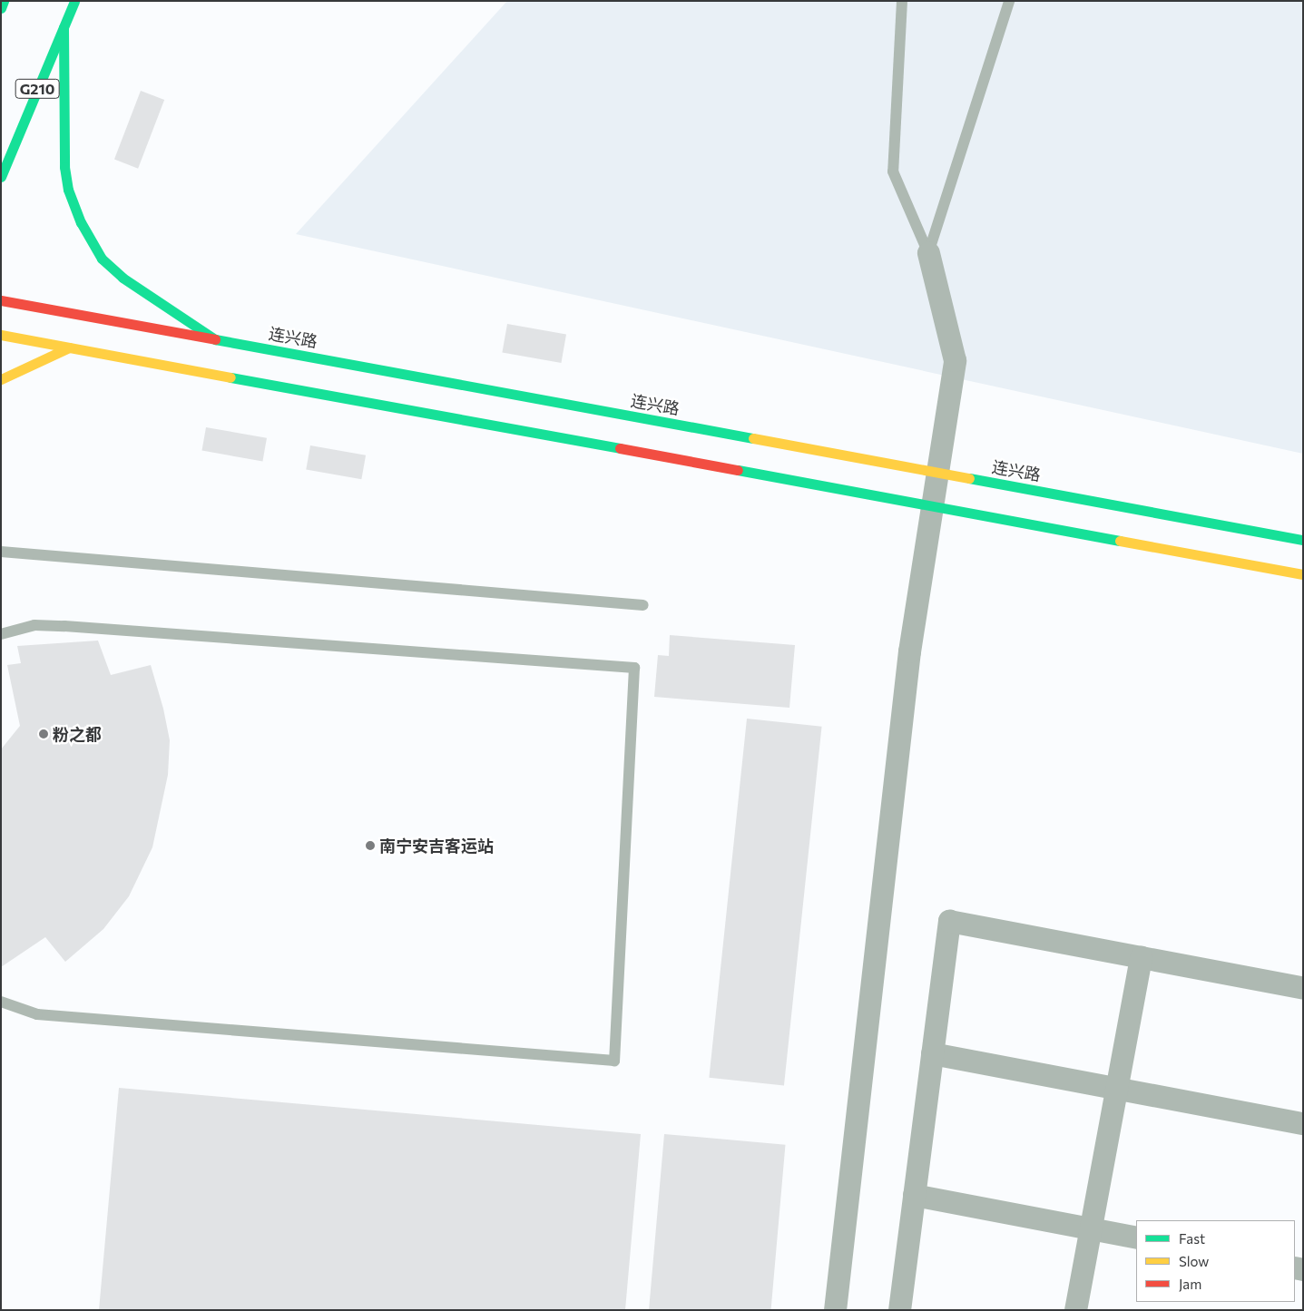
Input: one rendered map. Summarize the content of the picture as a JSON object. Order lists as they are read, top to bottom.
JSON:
{
  "streets": {
    "main road": ["G210", "连兴路"]
  },
  "places": ["粉之都", "南宁安吉客运站"],
  "legend": ["Fast", "Slow", "Jam"]
}
